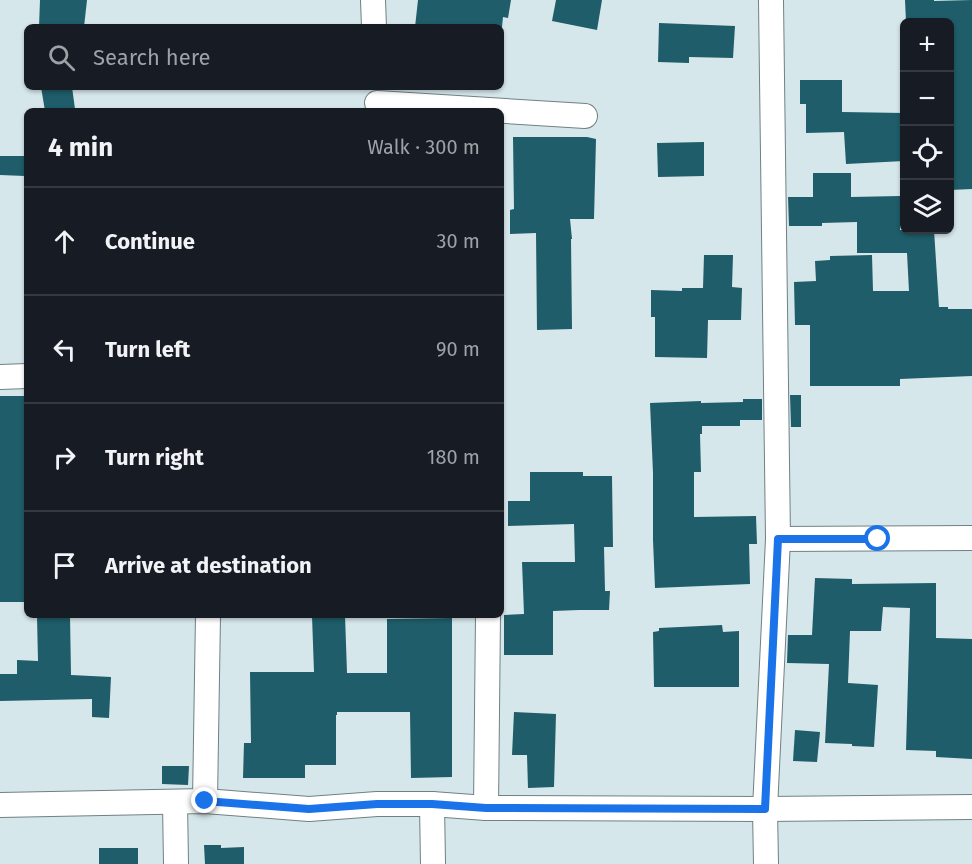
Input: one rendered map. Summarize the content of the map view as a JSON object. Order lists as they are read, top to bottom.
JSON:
{
  "page": {
    "map_buttons": ["+", "−"],
    "search": "Search here",
    "heading": ["4 min", "Walk · 300 m"],
    "list": [
      ["Continue", "30 m"],
      ["Turn left", "90 m"],
      ["Turn right", "180 m"],
      "Arrive at destination"
    ]
  }
}
